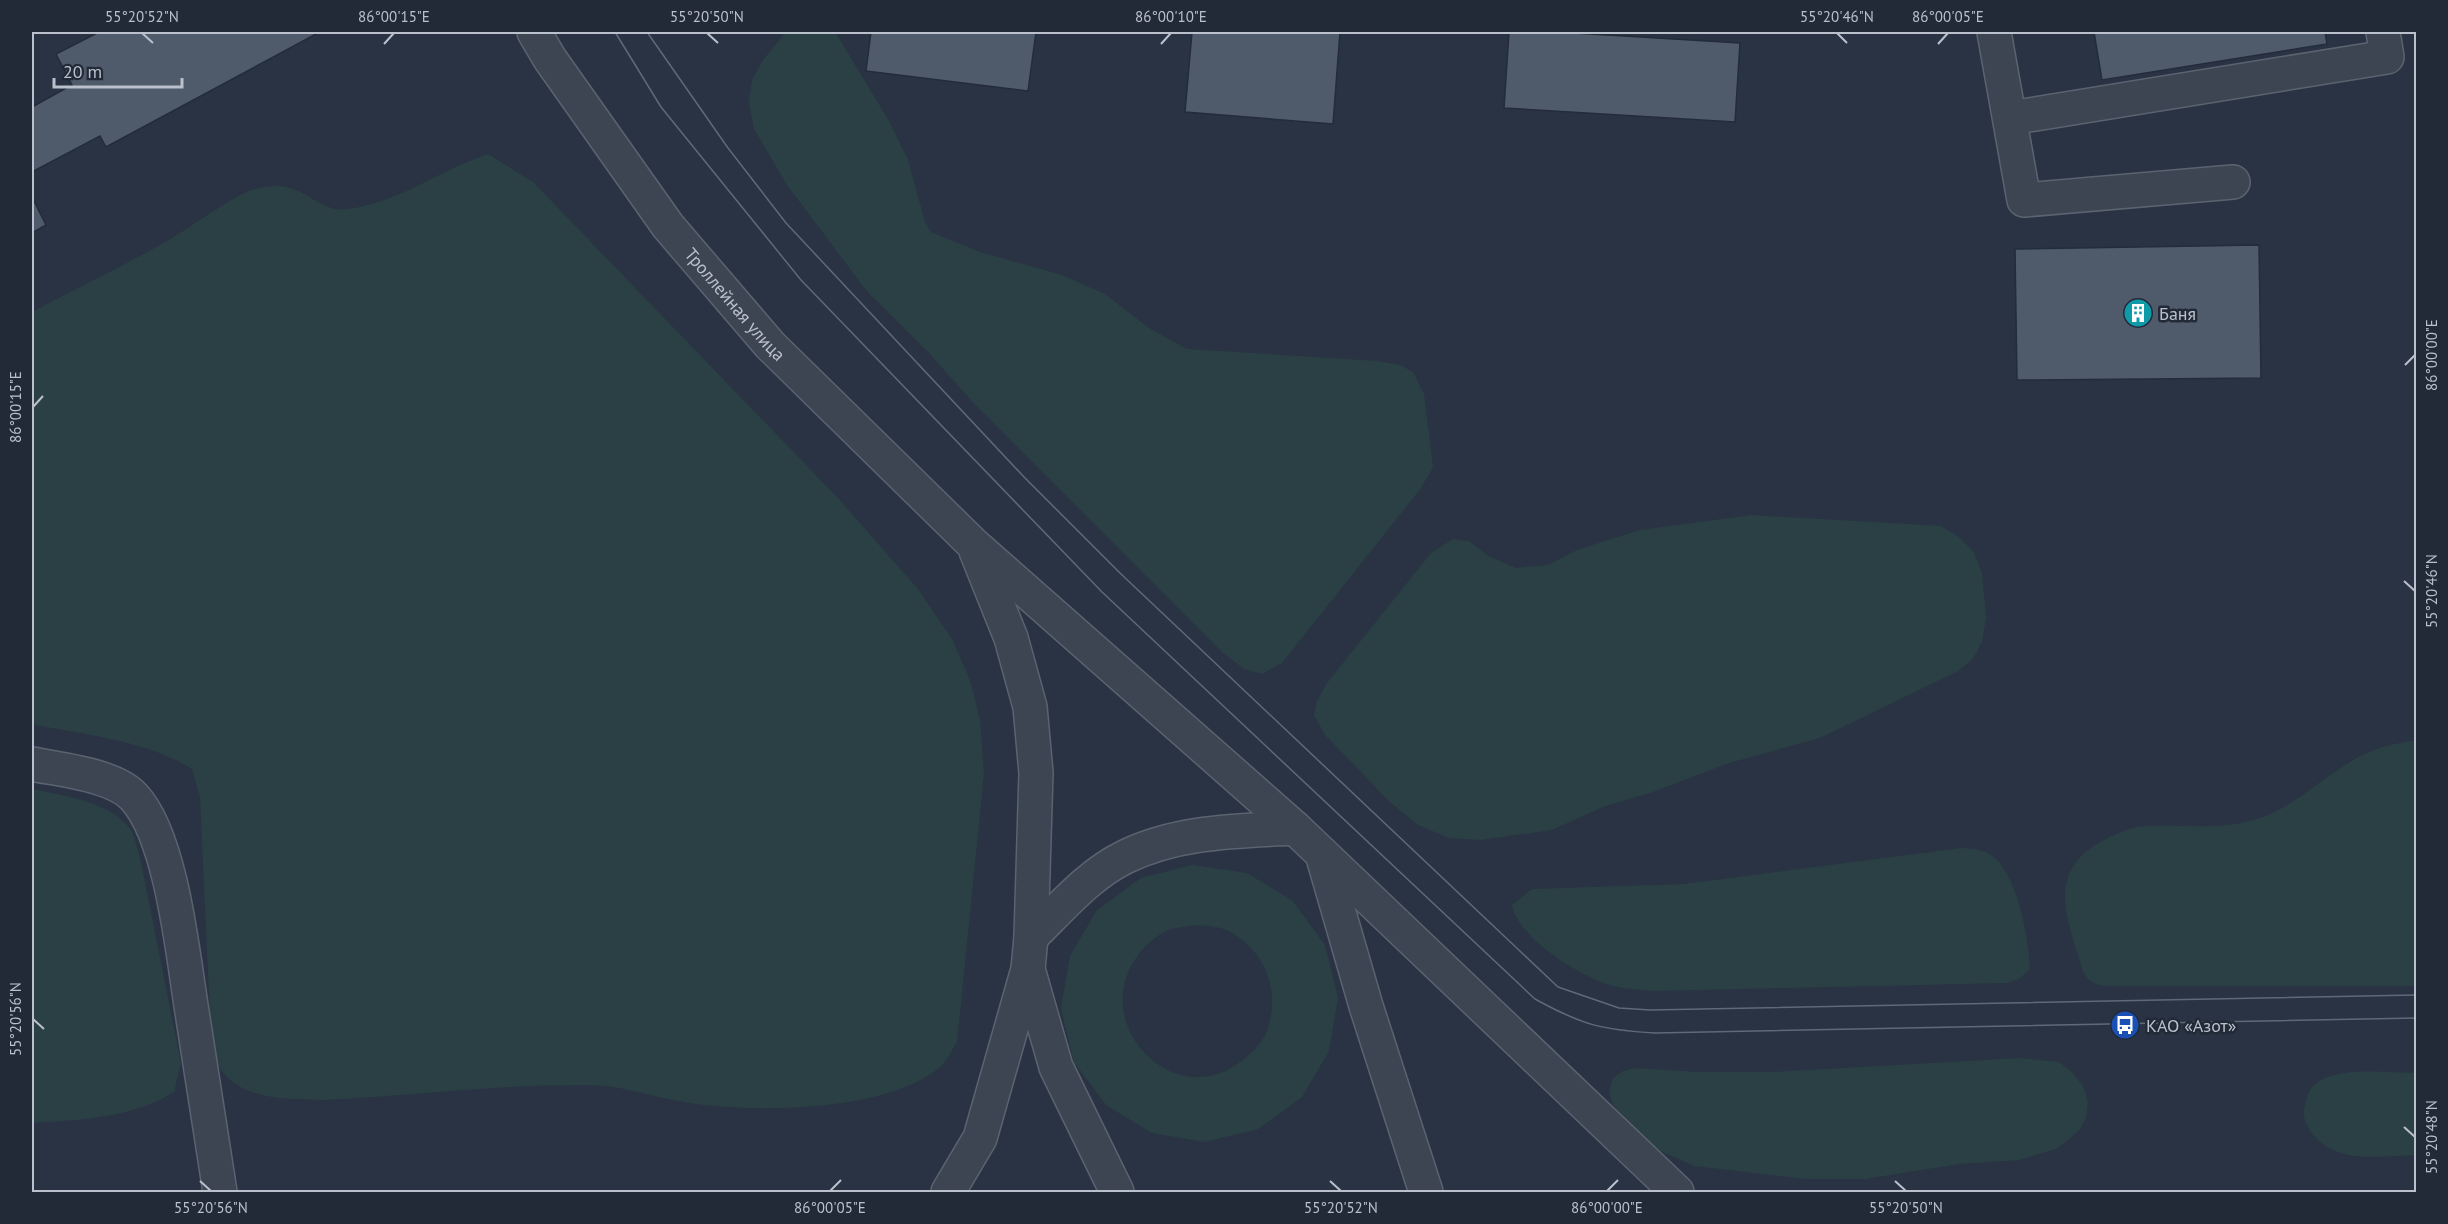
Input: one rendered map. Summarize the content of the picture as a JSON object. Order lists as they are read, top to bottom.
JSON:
{
  "streets": {
    "street": ["Троллейная улица"]
  },
  "places": {
    "building": ["Баня"],
    "bus stop": ["КАО «Азот»"]
  },
  "scale_bar": "20 m",
  "coordinates": [
    "55°20'52\"N",
    "86°00'15\"E",
    "55°20'50\"N",
    "86°00'10\"E",
    "55°20'46\"N",
    "86°00'05\"E",
    "86°00'00\"E",
    "55°20'56\"N",
    "55°20'48\"N"
  ]
}
